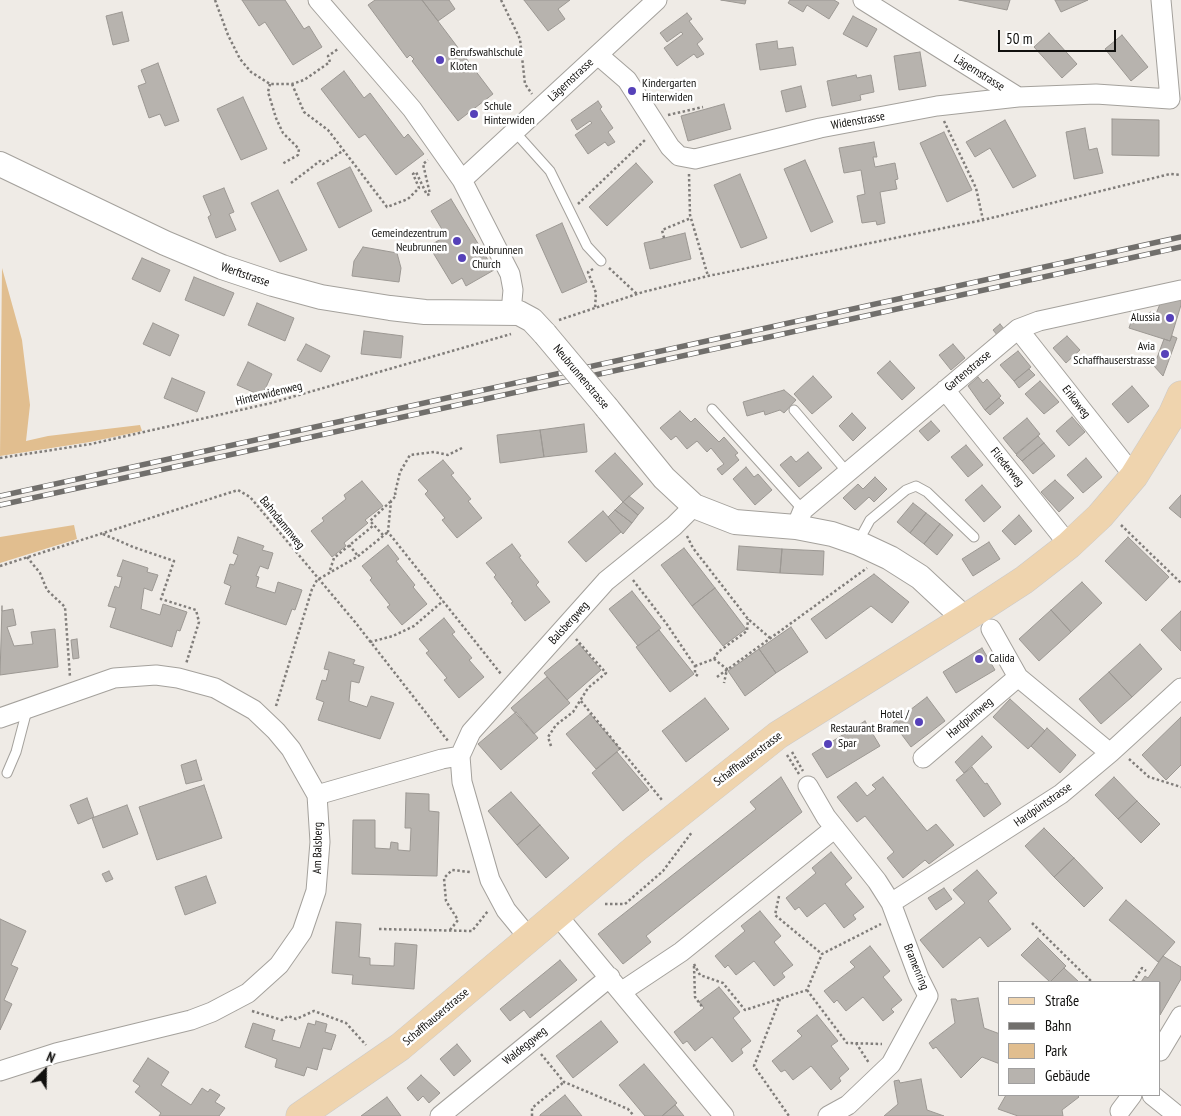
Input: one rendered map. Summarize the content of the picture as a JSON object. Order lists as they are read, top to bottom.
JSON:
{
  "streets": {
    "main road": ["Schaffhauserstrasse"],
    "street": [
      "Lägernstrasse",
      "Widenstrasse",
      "Werftstrasse",
      "Gartenstrasse",
      "Neubrunnenstrasse",
      "Erikaweg",
      "Fliederweg",
      "Balsbergweg",
      "Hardpüntweg",
      "Hardpüntstrasse",
      "Am Balsberg",
      "Bramenring",
      "Waldeggweg"
    ],
    "path": ["Hinterwidenweg", "Bahndammweg"]
  },
  "crossings": [
    ["Lägernstrasse", "Widenstrasse"],
    ["Werftstrasse", "Neubrunnenstrasse"],
    ["Gartenstrasse", "Neubrunnenstrasse"],
    ["Gartenstrasse", "Erikaweg"],
    ["Gartenstrasse", "Fliederweg"],
    ["Neubrunnenstrasse", "Hinterwidenweg"],
    ["Neubrunnenstrasse", "Balsbergweg"],
    ["Neubrunnenstrasse", "Schaffhauserstrasse"],
    ["Erikaweg", "Schaffhauserstrasse"],
    ["Fliederweg", "Schaffhauserstrasse"],
    ["Balsbergweg", "Schaffhauserstrasse"],
    ["Hardpüntstrasse", "Bramenring"]
  ],
  "places": [
    "Berufswahlschule Kloten",
    "Kindergarten Hinterwiden",
    "Schule Hinterwiden",
    "Gemeindezentrum Neubrunnen",
    "Neubrunnen Church",
    "Alussia",
    "Avia Schaffhauserstrasse",
    "Calida",
    "Hotel / Restaurant Bramen",
    "Spar"
  ],
  "legend": [
    "Straße",
    "Bahn",
    "Park",
    "Gebäude"
  ],
  "scale_bar": "50 m",
  "north": "top right"
}
